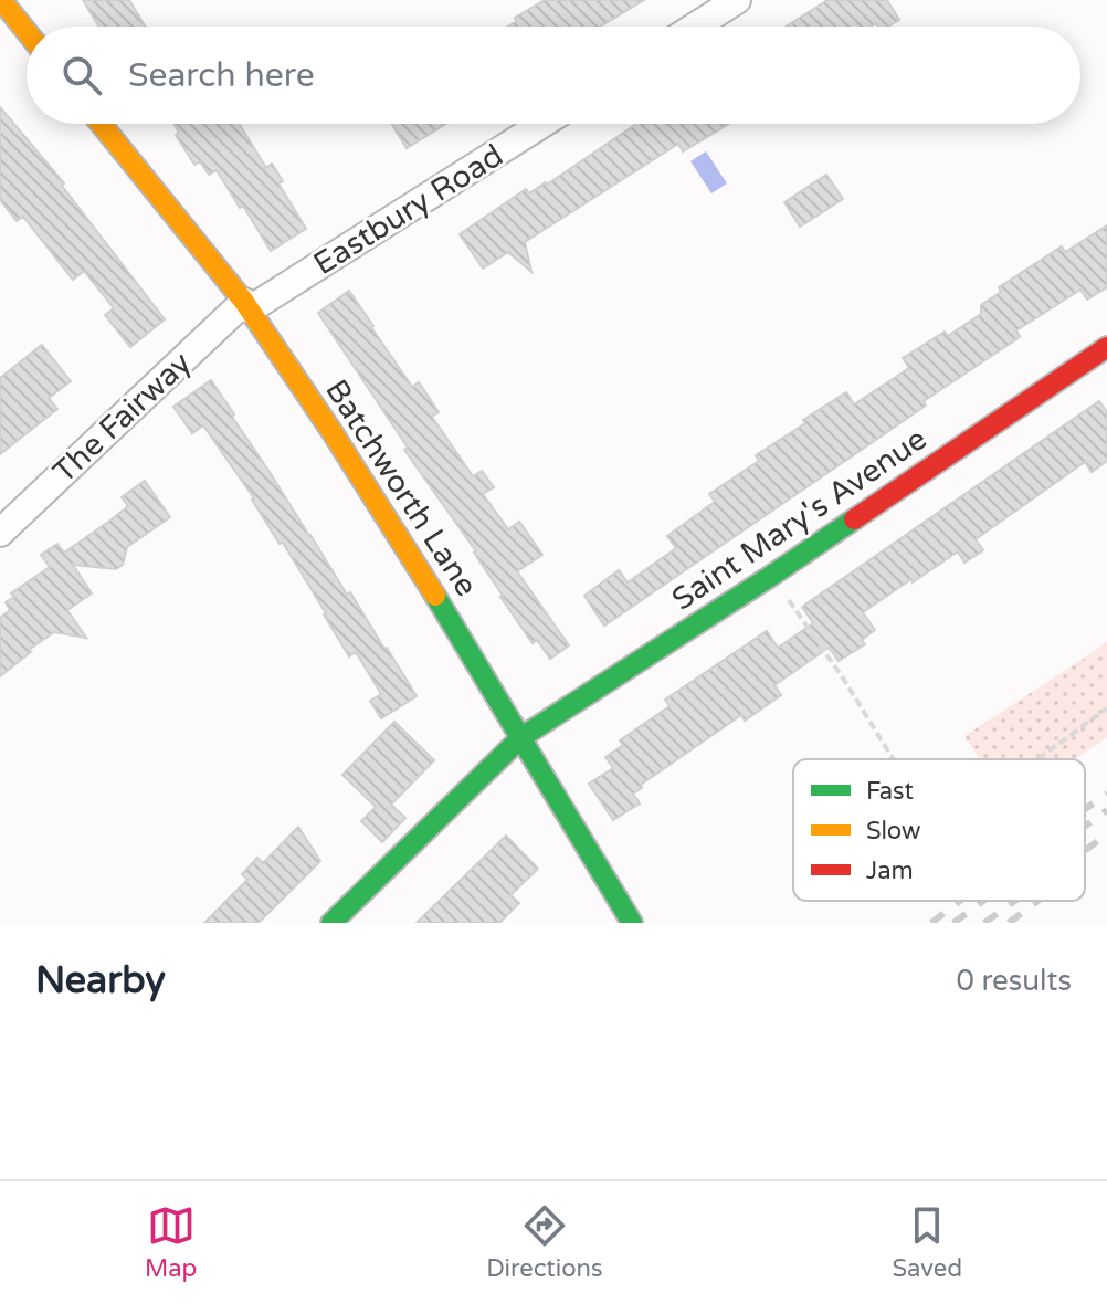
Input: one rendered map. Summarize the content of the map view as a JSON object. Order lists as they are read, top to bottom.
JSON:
{
  "streets": {
    "street": [
      "Eastbury Road",
      "The Fairway",
      "Batchworth Lane",
      "Saint Mary's Avenue"
    ]
  },
  "crossings": [
    ["Eastbury Road", "The Fairway"],
    ["Eastbury Road", "Batchworth Lane"],
    ["The Fairway", "Batchworth Lane"],
    ["Batchworth Lane", "Saint Mary's Avenue"]
  ],
  "legend": ["Fast", "Slow", "Jam"],
  "page": {
    "search": "Search here",
    "heading": ["Nearby", "0 results"],
    "nav": ["Map", "Directions", "Saved"]
  }
}
